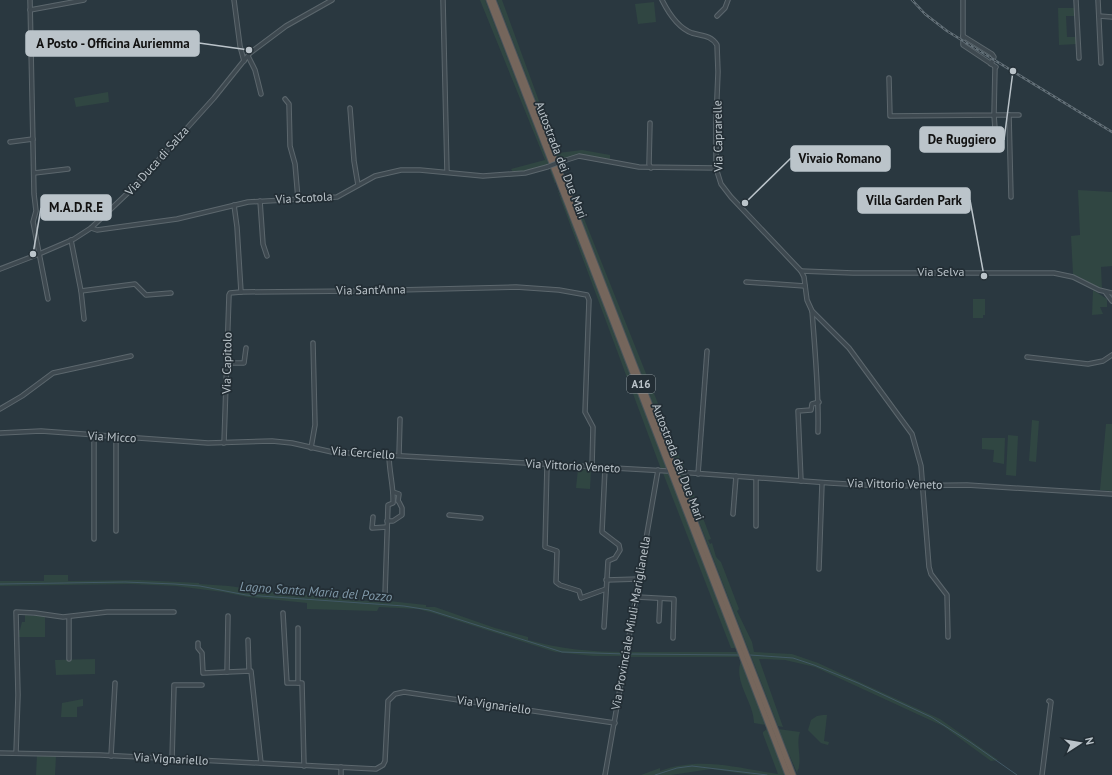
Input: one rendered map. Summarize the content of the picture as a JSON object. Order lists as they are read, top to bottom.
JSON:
{
  "streets": {
    "highway": ["Autostrada dei Due Mari", "A16"],
    "street": [
      "Via Caprarelle",
      "Via Duca di Salza",
      "Via Scotola",
      "Via Selva",
      "Via Sant'Anna",
      "Via Capitolo",
      "Via Micco",
      "Via Cerciello",
      "Via Vittorio Veneto",
      "Via Provinciale Miuli-Mariglianella",
      "Via Vignariello"
    ]
  },
  "crossings": [
    ["Via Caprarelle", "Via Scotola"],
    ["Via Caprarelle", "Via Selva"],
    ["Via Duca di Salza", "Via Scotola"],
    ["Via Sant'Anna", "Via Capitolo"],
    ["Via Sant'Anna", "Via Vittorio Veneto"],
    ["Via Capitolo", "Via Micco"],
    ["Via Capitolo", "Via Cerciello"],
    ["Via Micco", "Via Cerciello"],
    ["Via Cerciello", "Via Vittorio Veneto"],
    ["Via Vittorio Veneto", "Via Provinciale Miuli-Mariglianella"],
    ["Via Provinciale Miuli-Mariglianella", "Via Vignariello"]
  ],
  "water": ["Lagno Santa Maria del Pozzo"],
  "places": [
    "A Posto - Officina Auriemma",
    "De Ruggiero",
    "Vivaio Romano",
    "M.A.D.R.E",
    "Villa Garden Park"
  ],
  "north": "right"
}
